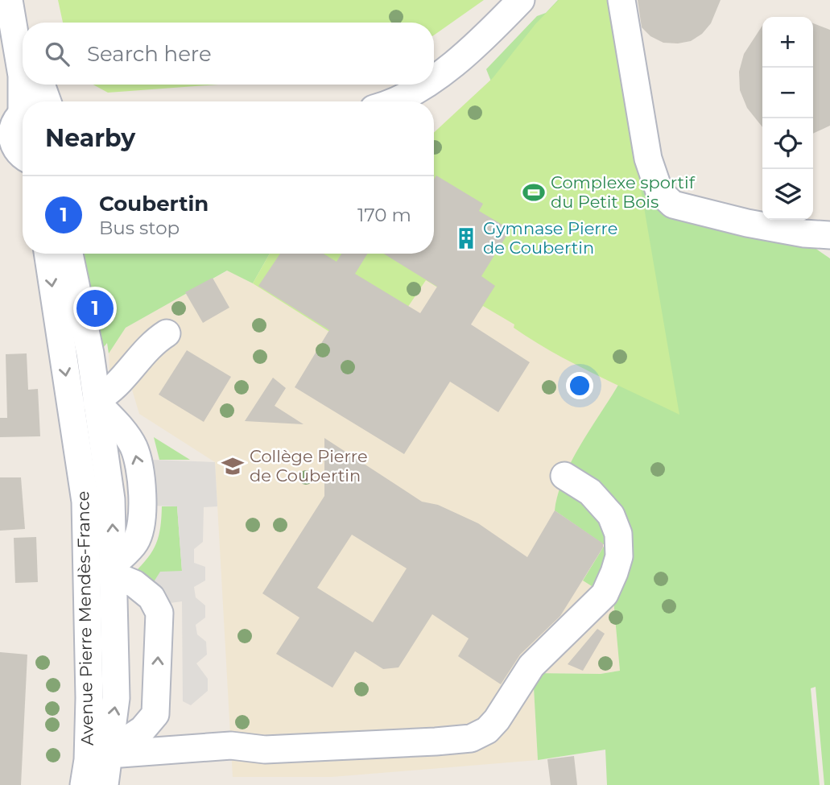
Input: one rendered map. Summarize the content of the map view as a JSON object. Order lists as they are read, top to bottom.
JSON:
{
  "streets": {
    "street": ["Avenue Pierre Mendès-France"]
  },
  "places": {
    "sports": ["Complexe sportif du Petit Bois"],
    "building": ["Gymnase Pierre de Coubertin"],
    "school or university": ["Collège Pierre de Coubertin"]
  },
  "page": {
    "map_buttons": ["+", "−"],
    "search": "Search here",
    "heading": "Nearby",
    "list": [
      {
        "mark": "1",
        "name": "Coubertin",
        "note": "Bus stop",
        "value": "170 m"
      }
    ],
    "pins": "1"
  }
}
